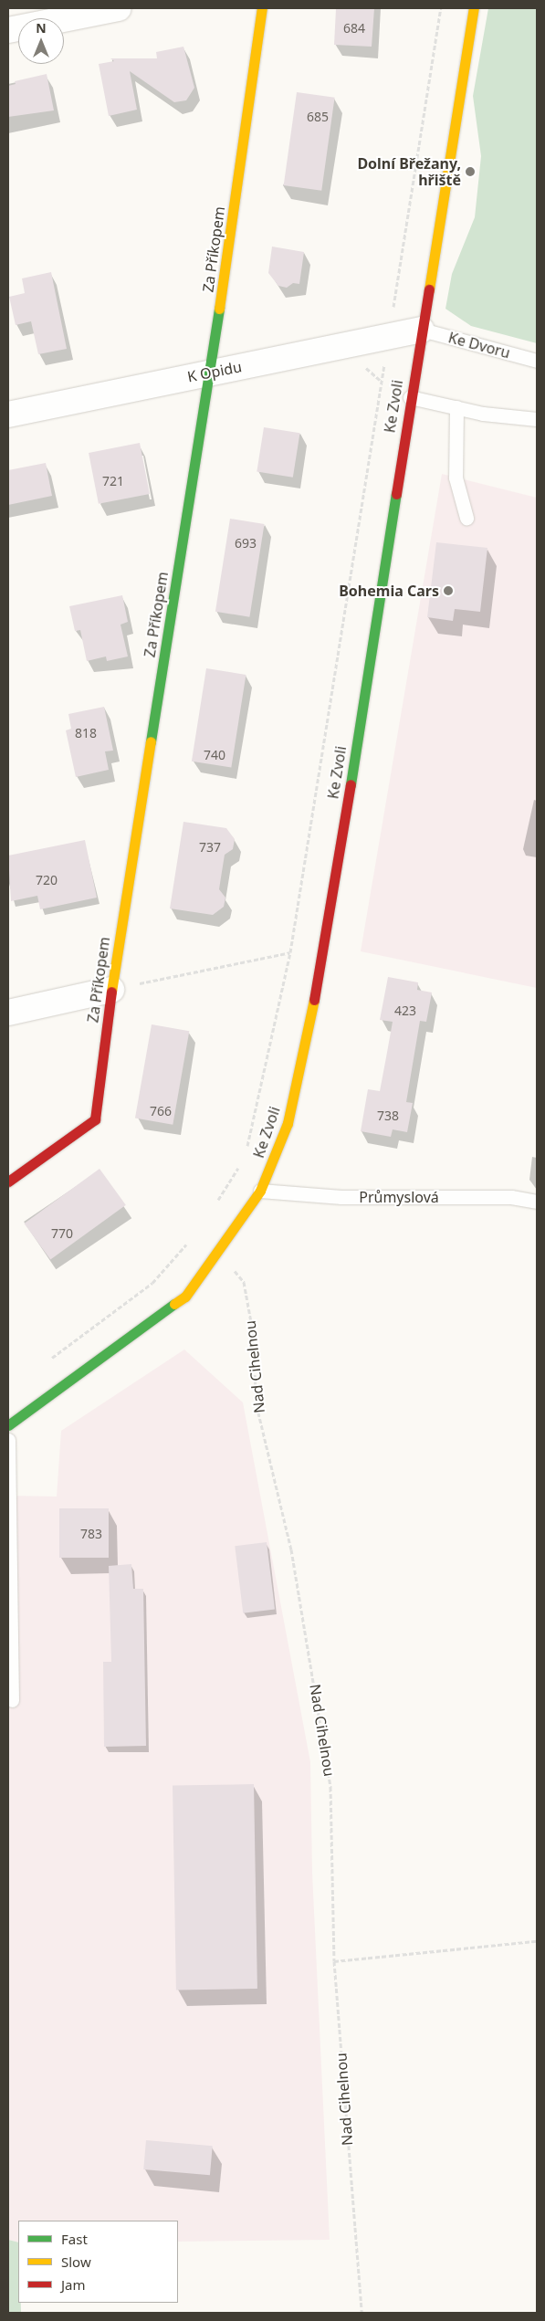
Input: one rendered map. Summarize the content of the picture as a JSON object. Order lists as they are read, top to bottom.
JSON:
{
  "streets": {
    "street": ["Za Příkopem", "K Opidu", "Ke Zvoli"],
    "lane": ["Ke Dvoru", "Průmyslová"],
    "path": ["Nad Cihelnou"]
  },
  "crossings": [
    ["Za Příkopem", "K Opidu"],
    ["Ke Dvoru", "K Opidu"],
    ["Ke Dvoru", "Ke Zvoli"],
    ["K Opidu", "Ke Zvoli"],
    ["Ke Zvoli", "Průmyslová"],
    ["Ke Zvoli", "Nad Cihelnou"]
  ],
  "places": ["Dolní Břežany, hřiště", "Bohemia Cars"],
  "house_numbers": [
    "684",
    "685",
    "721",
    "693",
    "818",
    "740",
    "737",
    "720",
    "423",
    "766",
    "738",
    "770",
    "783"
  ],
  "legend": ["Fast", "Slow", "Jam"],
  "north": "top"
}
